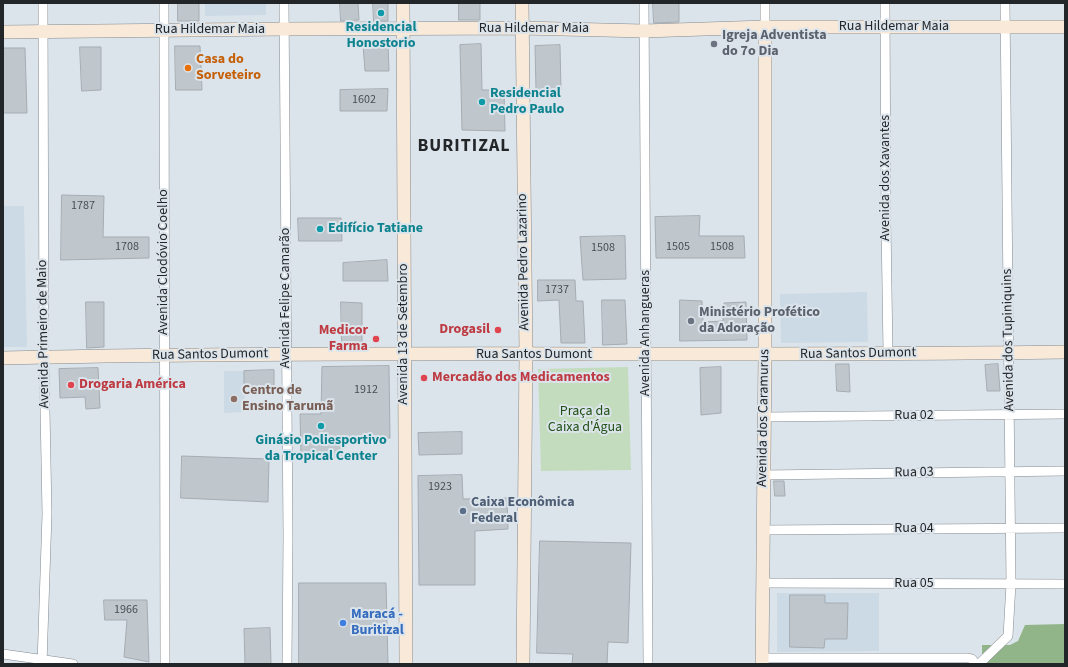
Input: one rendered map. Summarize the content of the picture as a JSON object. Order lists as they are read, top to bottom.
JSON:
{
  "streets": {
    "main road": [
      "Rua Hildemar Maia",
      "Avenida Pedro Lazarino",
      "Avenida 13 de Setembro",
      "Rua Santos Dumont",
      "Avenida dos Caramurus"
    ],
    "street": [
      "Avenida dos Xavantes",
      "Avenida Clodóvio Coelho",
      "Avenida Felipe Camarão",
      "Avenida Anhangueras",
      "Avenida Primeiro de Maio",
      "Avenida dos Tupiniquins",
      "Rua 02",
      "Rua 03",
      "Rua 04",
      "Rua 05"
    ]
  },
  "crossings": [
    ["Rua Hildemar Maia", "Avenida dos Xavantes"],
    ["Rua Hildemar Maia", "Avenida Clodóvio Coelho"],
    ["Rua Hildemar Maia", "Avenida Pedro Lazarino"],
    ["Rua Hildemar Maia", "Avenida Felipe Camarão"],
    ["Rua Hildemar Maia", "Avenida Anhangueras"],
    ["Rua Hildemar Maia", "Avenida Primeiro de Maio"],
    ["Rua Hildemar Maia", "Avenida 13 de Setembro"],
    ["Rua Hildemar Maia", "Avenida dos Tupiniquins"],
    ["Rua Hildemar Maia", "Avenida dos Caramurus"],
    ["Avenida dos Xavantes", "Rua Santos Dumont"],
    ["Avenida Clodóvio Coelho", "Rua Santos Dumont"],
    ["Avenida Pedro Lazarino", "Rua Santos Dumont"],
    ["Avenida Felipe Camarão", "Rua Santos Dumont"],
    ["Avenida Anhangueras", "Rua Santos Dumont"],
    ["Avenida Primeiro de Maio", "Rua Santos Dumont"],
    ["Avenida 13 de Setembro", "Rua Santos Dumont"],
    ["Avenida dos Tupiniquins", "Rua Santos Dumont"],
    ["Avenida dos Tupiniquins", "Rua 02"],
    ["Avenida dos Tupiniquins", "Rua 03"],
    ["Avenida dos Tupiniquins", "Rua 04"],
    ["Avenida dos Tupiniquins", "Rua 05"],
    ["Rua Santos Dumont", "Avenida dos Caramurus"],
    ["Rua 02", "Avenida dos Caramurus"],
    ["Avenida dos Caramurus", "Rua 03"],
    ["Avenida dos Caramurus", "Rua 04"],
    ["Avenida dos Caramurus", "Rua 05"]
  ],
  "districts": ["BURITIZAL"],
  "parks": ["Praça da Caixa d'Água"],
  "places": [
    "Residencial Honostorio",
    "Igreja Adventista do 7o Dia",
    "Casa do Sorveteiro",
    "Residencial Pedro Paulo",
    "Edifício Tatiane",
    "Ministério Profético da Adoração",
    "Drogasil",
    "Medicor Farma",
    "Mercadão dos Medicamentos",
    "Drogaria América",
    "Centro de Ensino Tarumã",
    "Ginásio Poliesportivo da Tropical Center",
    "Caixa Econômica Federal",
    "Maracá - Buritizal"
  ],
  "house_numbers": [
    "1602",
    "1787",
    "1708",
    "1505",
    "1508",
    "1508",
    "1737",
    "1912",
    "1923",
    "1966"
  ]
}
